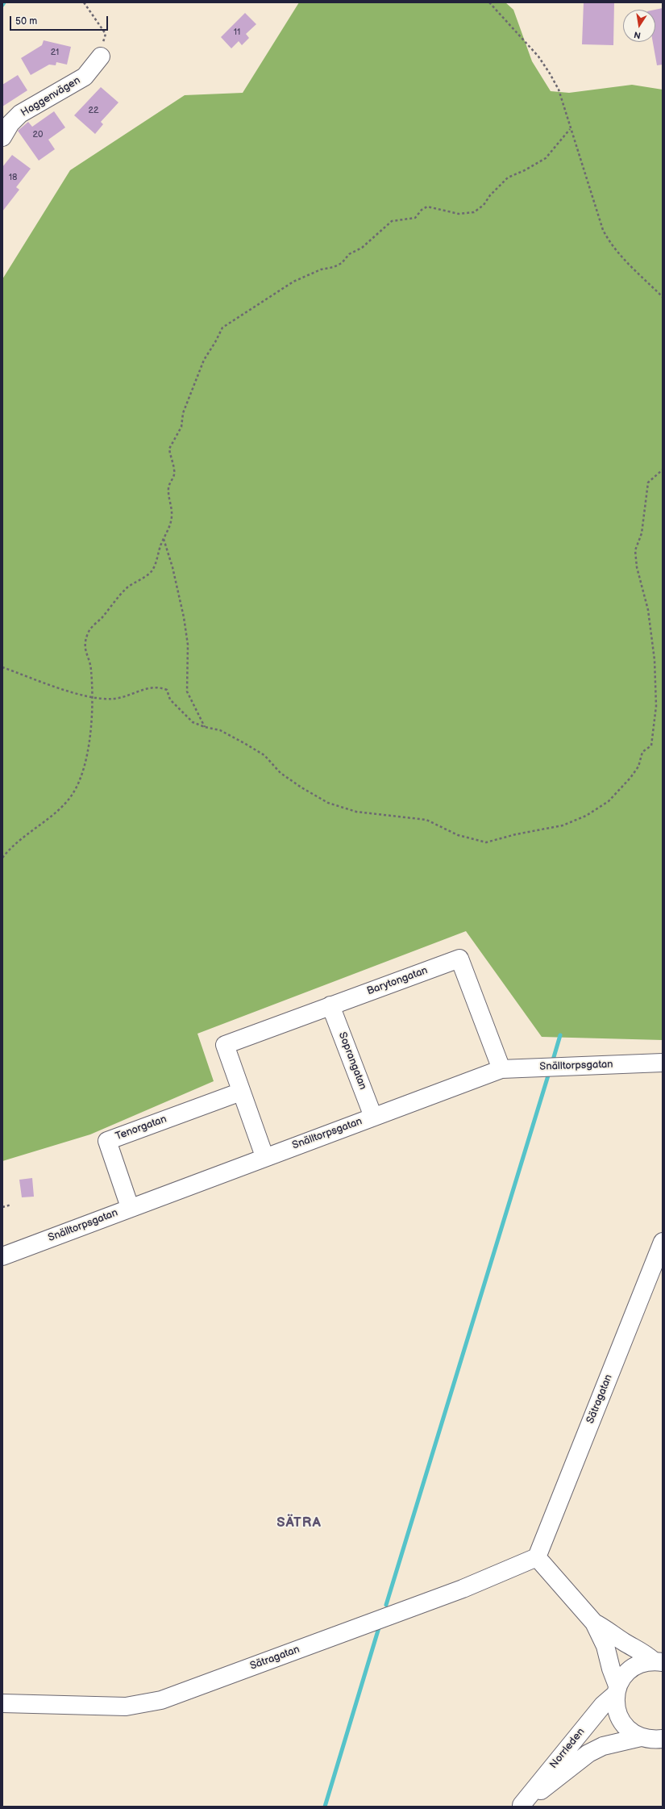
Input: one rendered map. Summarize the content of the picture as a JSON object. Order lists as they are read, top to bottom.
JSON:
{
  "streets": {
    "street": [
      "Haggenvägen",
      "Barytongatan",
      "Soprangatan",
      "Snälltorpsgatan",
      "Tenorgatan",
      "Sätragatan",
      "Norrleden"
    ]
  },
  "crossings": [
    ["Barytongatan", "Soprangatan"],
    ["Barytongatan", "Snälltorpsgatan"],
    ["Barytongatan", "Tenorgatan"],
    ["Soprangatan", "Snälltorpsgatan"],
    ["Snälltorpsgatan", "Tenorgatan"]
  ],
  "districts": ["SÄTRA"],
  "house_numbers": [
    "11",
    "21",
    "22",
    "20",
    "18"
  ],
  "scale_bar": "50 m",
  "north": "bottom"
}
